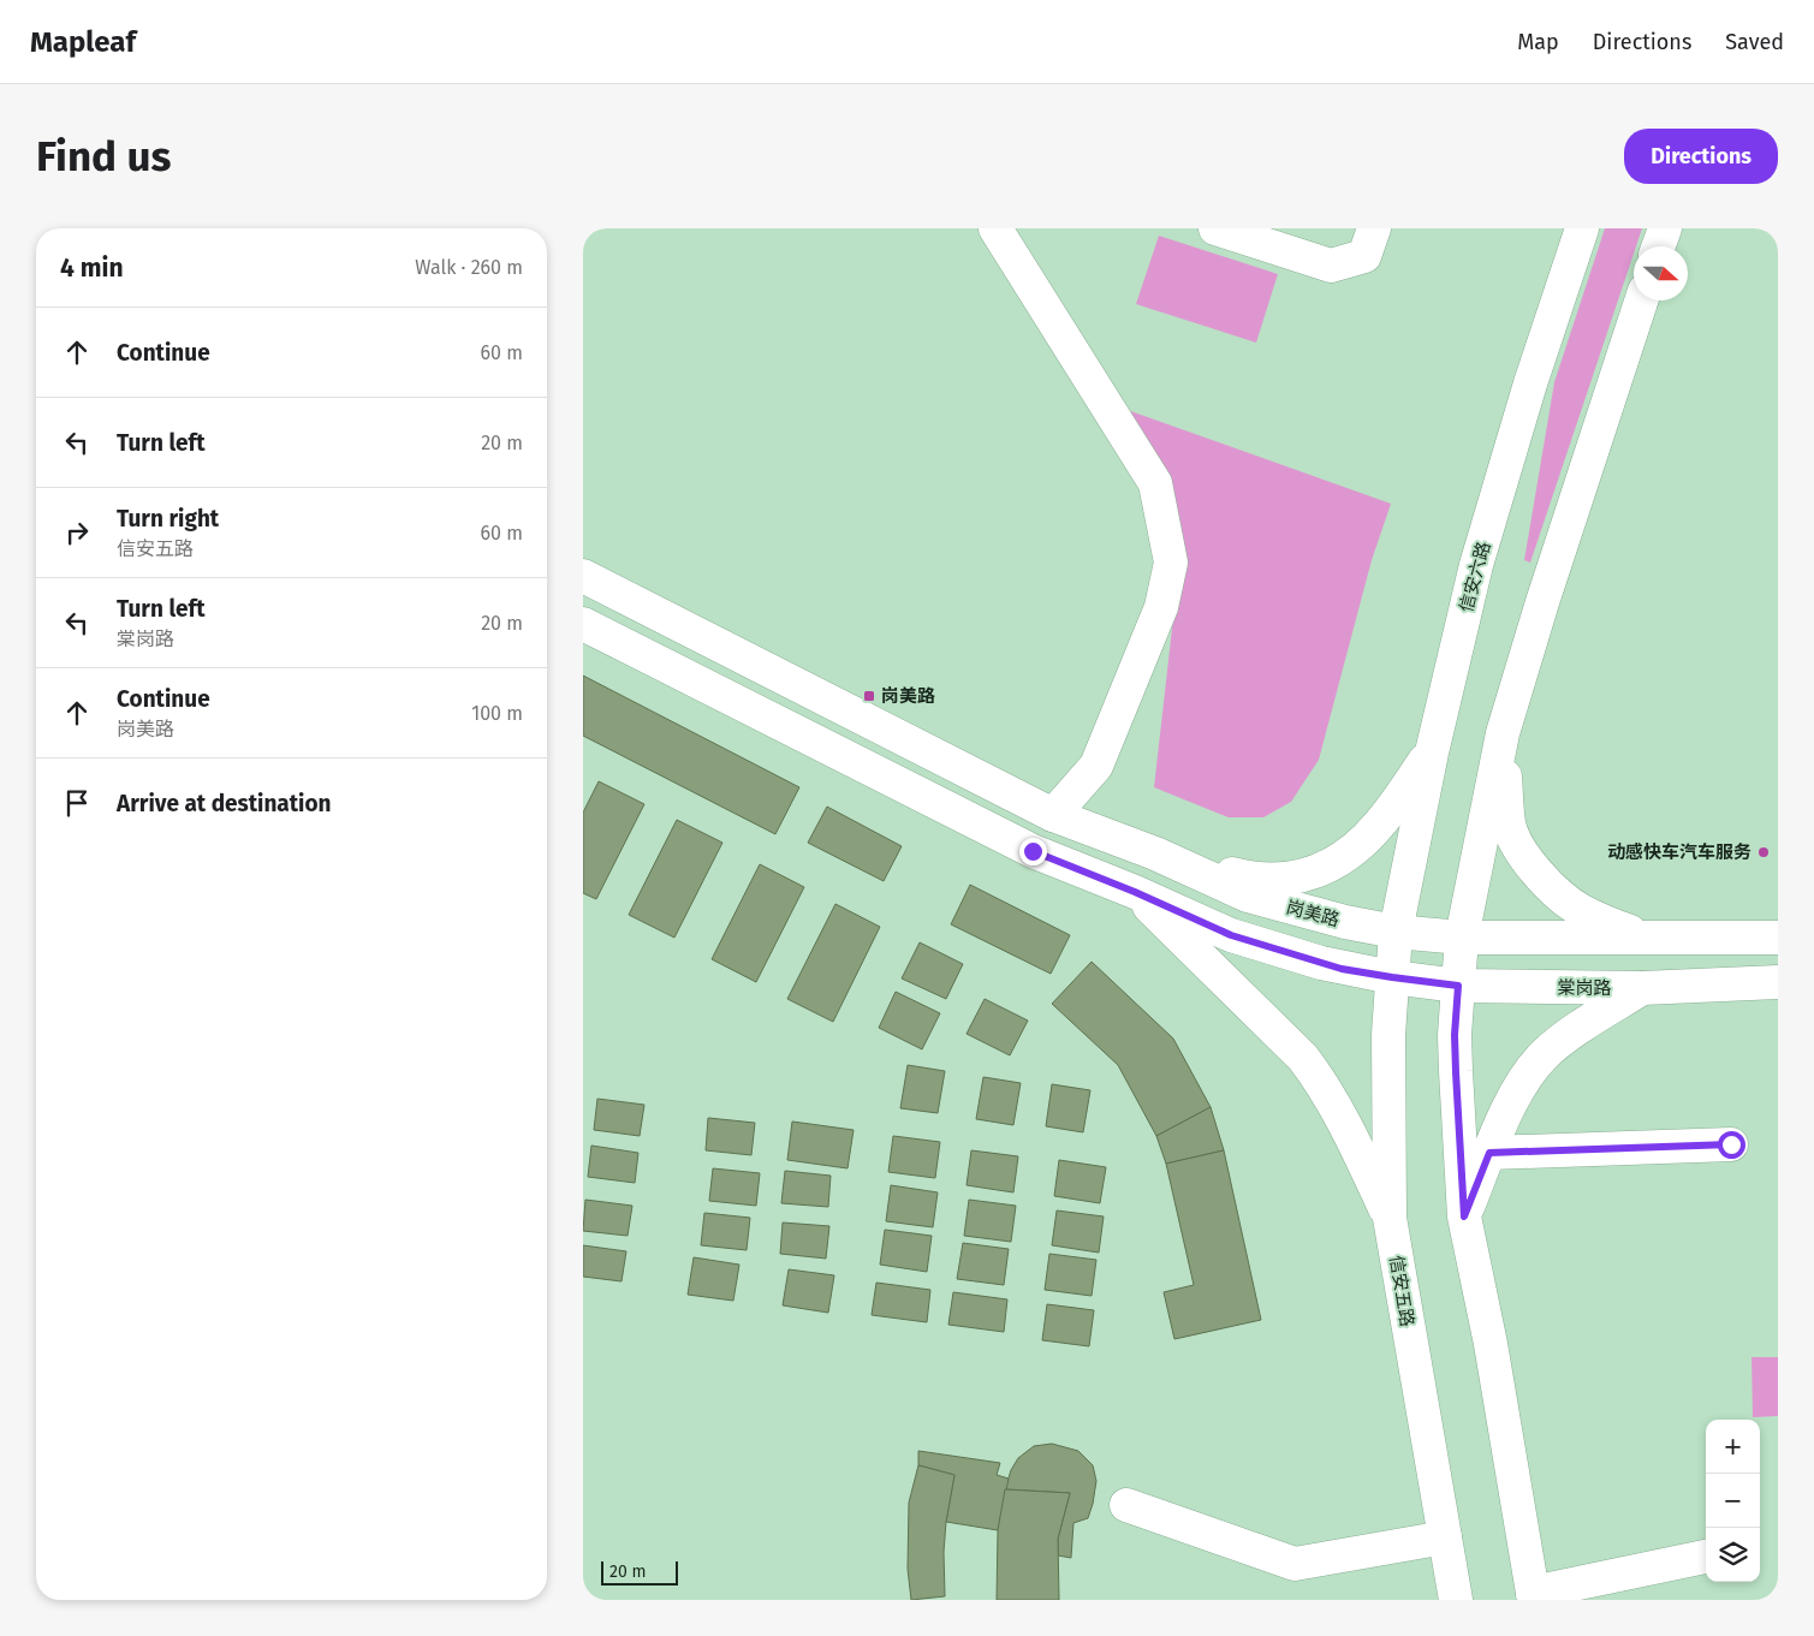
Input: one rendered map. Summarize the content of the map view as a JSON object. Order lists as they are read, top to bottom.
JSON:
{
  "streets": {
    "main road": [
      "信安六路",
      "岗美路",
      "棠岗路",
      "信安五路"
    ]
  },
  "crossings": [
    ["信安六路", "岗美路"],
    ["信安六路", "棠岗路"],
    ["信安六路", "信安五路"],
    ["棠岗路", "信安五路"]
  ],
  "places": {
    "transit": ["岗美路"],
    "other": ["动感快车汽车服务"]
  },
  "scale_bar": "20 m",
  "north": "right",
  "page": {
    "header": "Mapleaf",
    "nav": ["Map", "Directions", "Saved"],
    "buttons": "Directions",
    "title": "Find us",
    "heading": ["4 min", "Walk · 260 m"],
    "list": [
      ["Continue", "60 m"],
      ["Turn left", "20 m"],
      ["Turn right", "信安五路", "60 m"],
      ["Turn left", "棠岗路", "20 m"],
      ["Continue", "岗美路", "100 m"],
      "Arrive at destination"
    ],
    "map_buttons": ["+", "−"],
    "scale": "20 m"
  }
}
